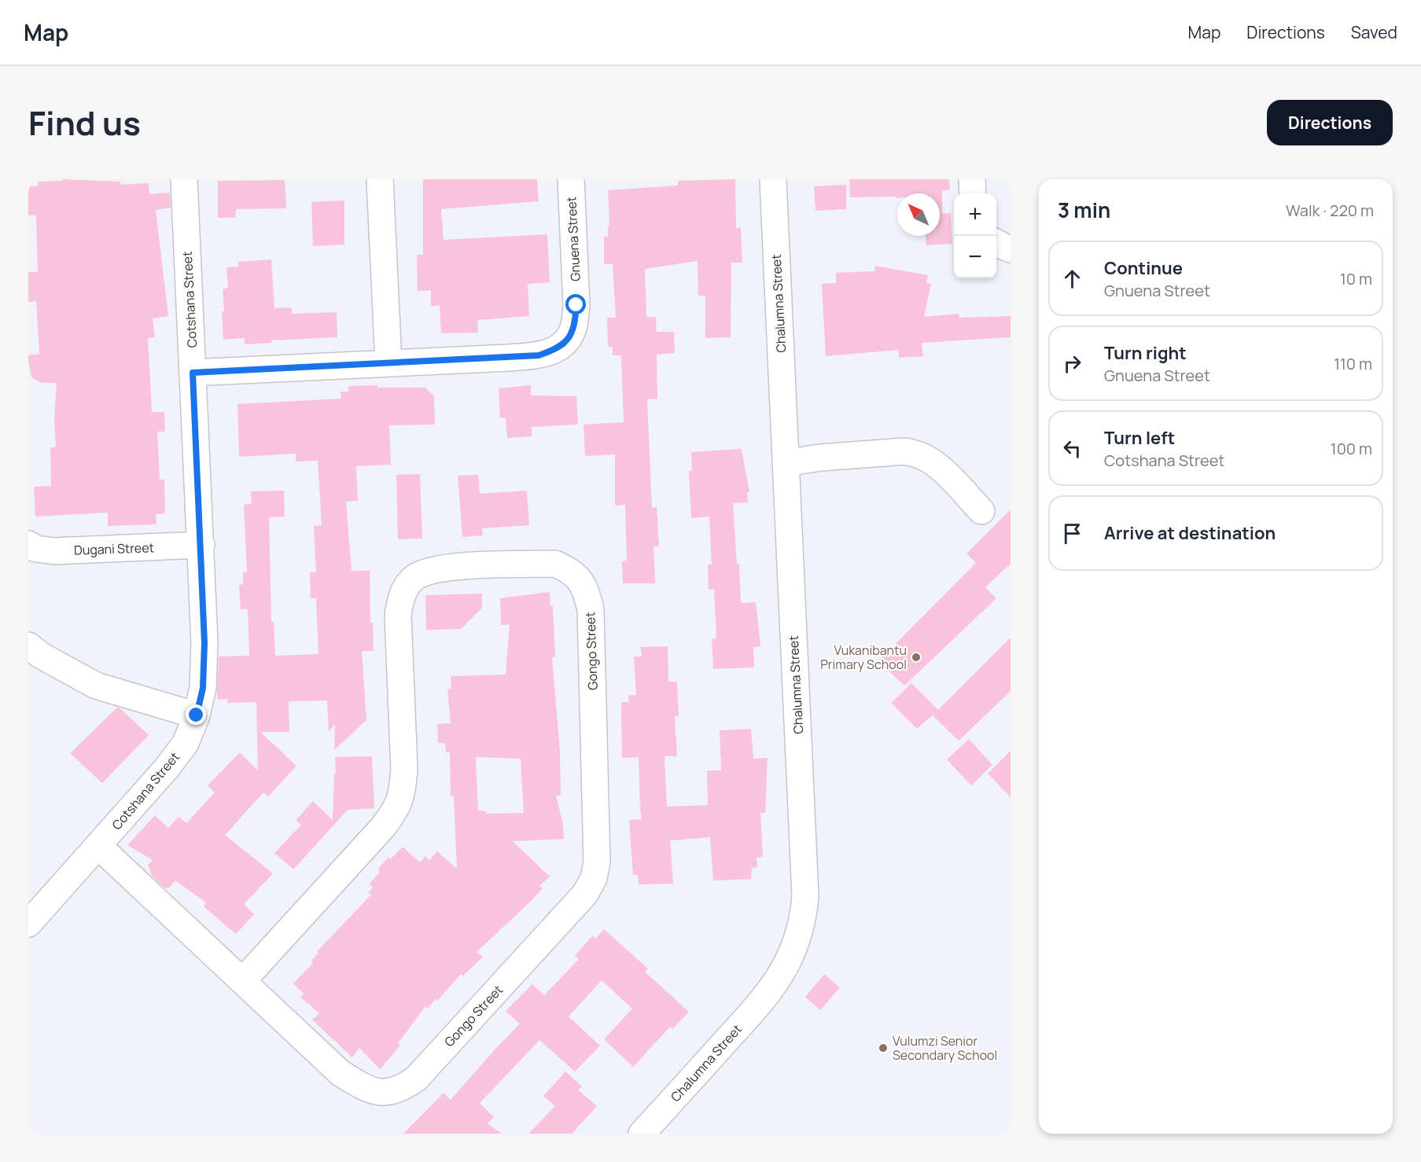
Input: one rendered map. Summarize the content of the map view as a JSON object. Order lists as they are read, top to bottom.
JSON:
{
  "streets": {
    "street": [
      "Gnuena Street",
      "Cotshana Street",
      "Chalumna Street",
      "Dugani Street",
      "Gongo Street"
    ]
  },
  "crossings": [
    ["Gnuena Street", "Cotshana Street"],
    ["Cotshana Street", "Dugani Street"],
    ["Cotshana Street", "Gongo Street"]
  ],
  "places": ["Vukanibantu Primary School", "Vulumzi Senior Secondary School"],
  "north": "top left",
  "page": {
    "header": "Map",
    "nav": ["Map", "Directions", "Saved"],
    "title": "Find us",
    "buttons": "Directions",
    "heading": ["3 min", "Walk · 220 m"],
    "map_buttons": ["+", "−"],
    "list": [
      ["Continue", "Gnuena Street", "10 m"],
      ["Turn right", "Gnuena Street", "110 m"],
      ["Turn left", "Cotshana Street", "100 m"],
      "Arrive at destination"
    ]
  }
}
